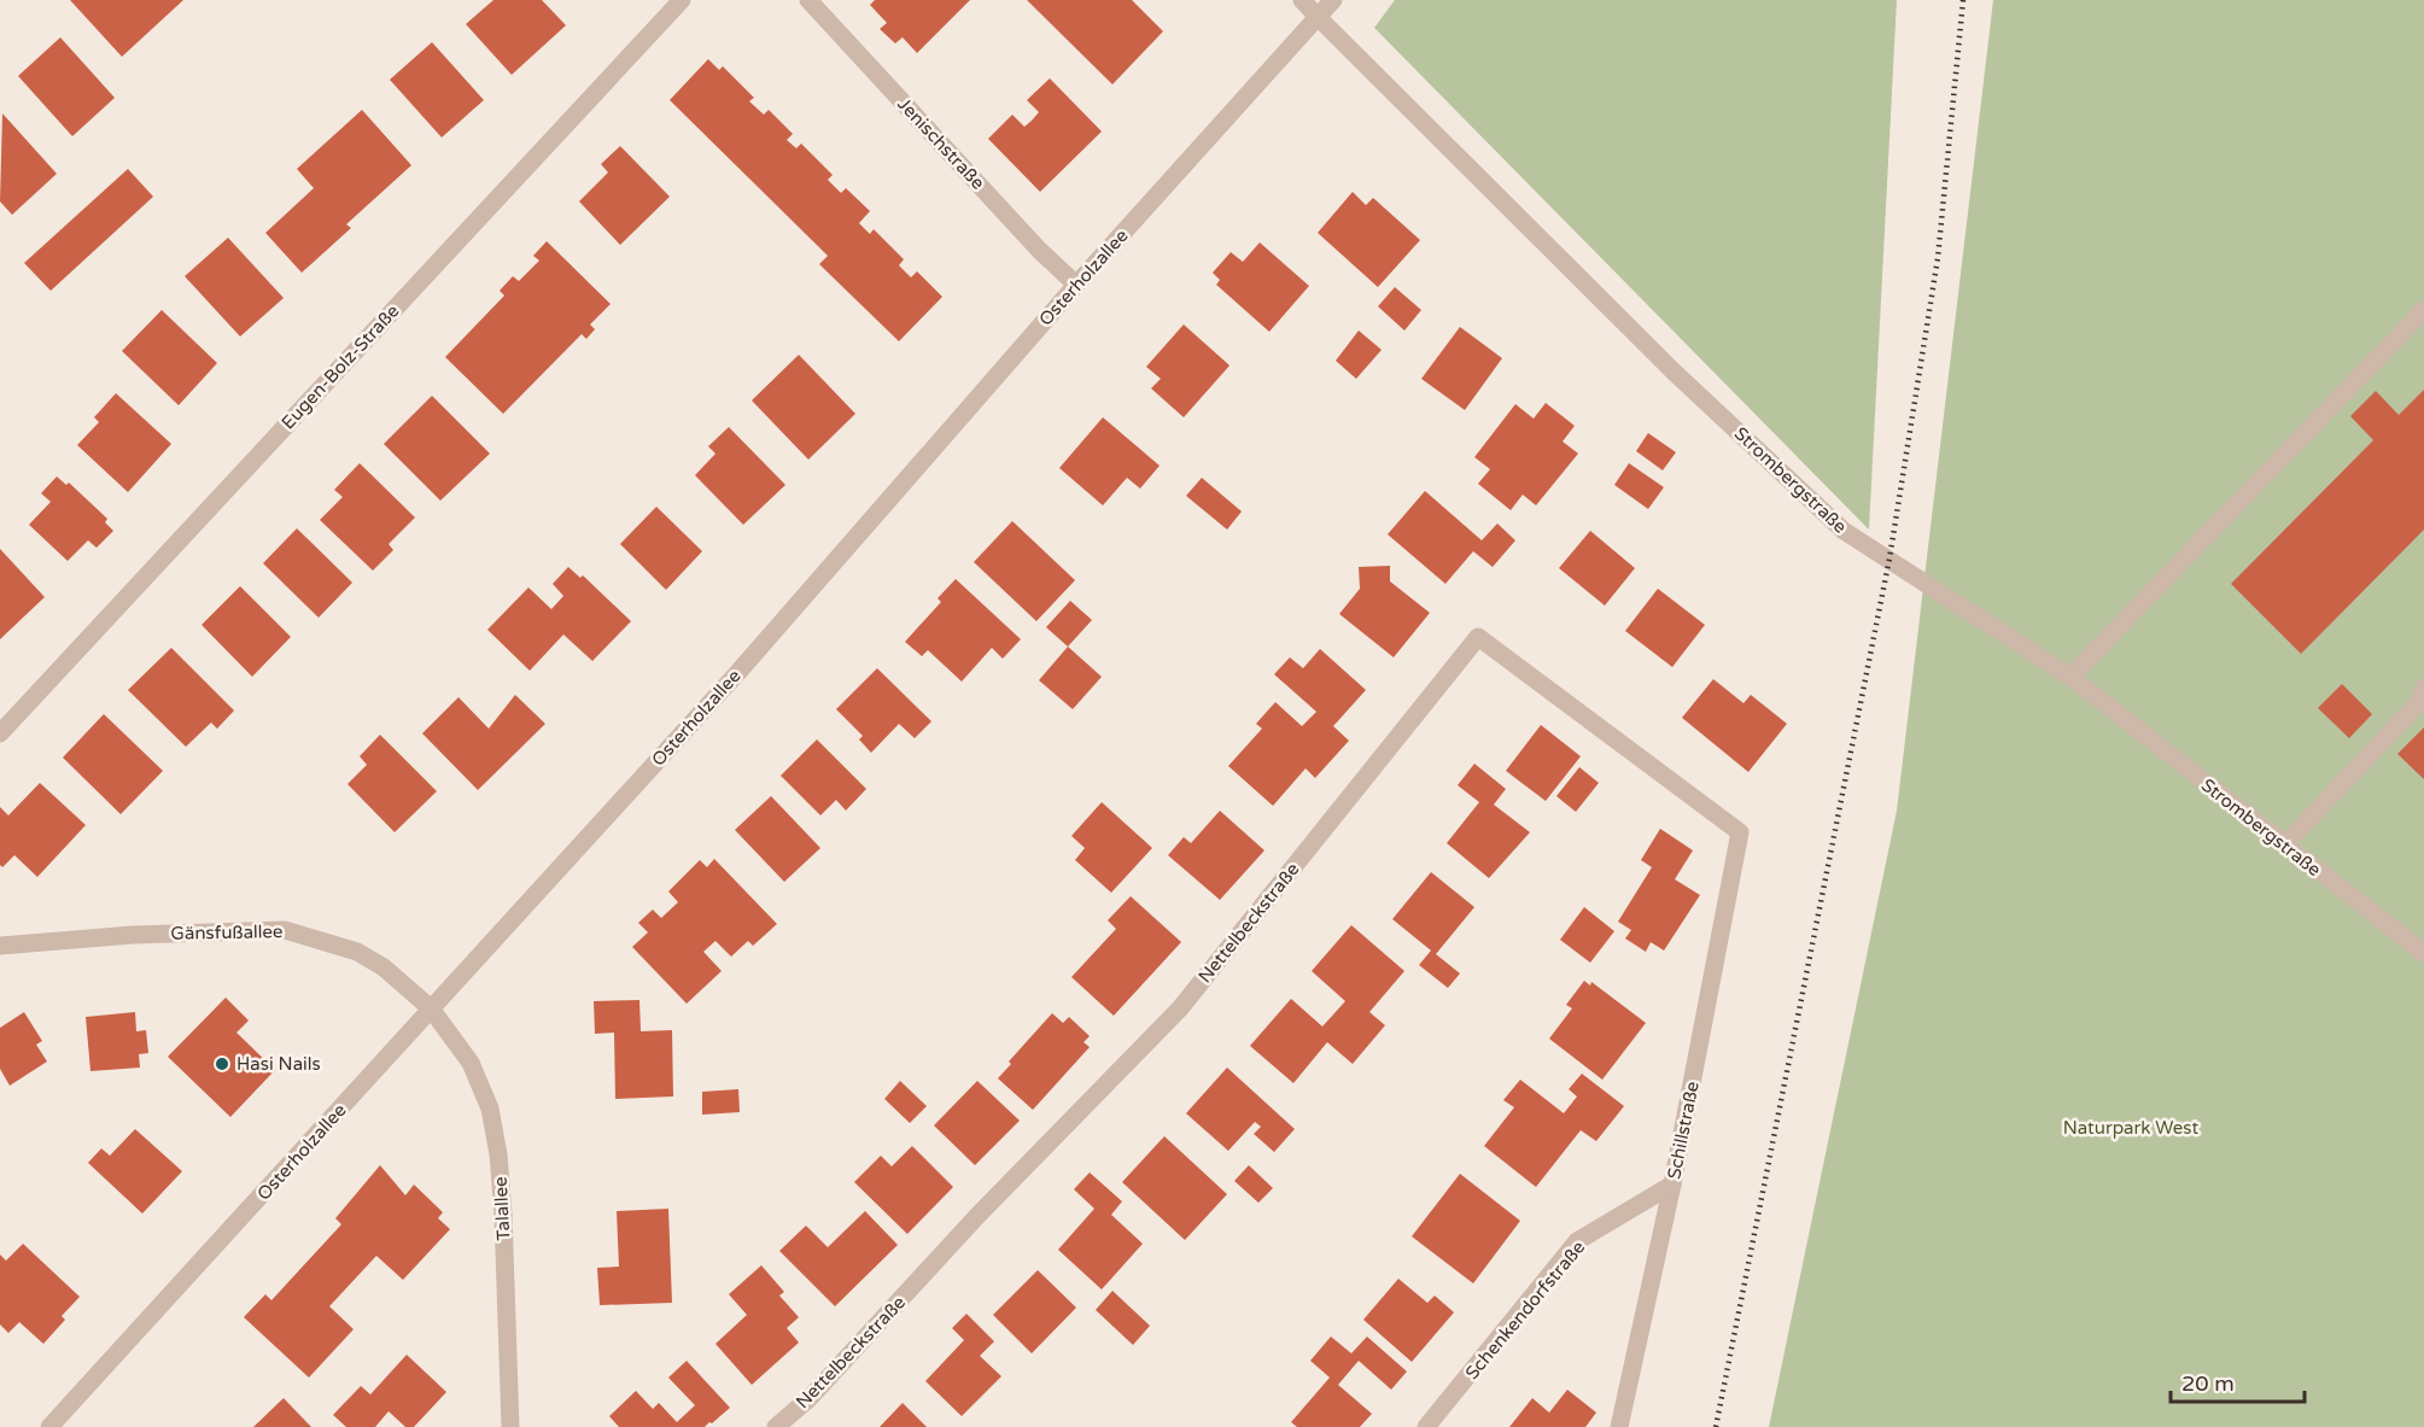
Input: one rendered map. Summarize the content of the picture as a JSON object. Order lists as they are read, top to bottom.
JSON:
{
  "streets": {
    "street": [
      "Jenischstraße",
      "Osterholzallee",
      "Eugen-Bolz-Straße",
      "Strombergstraße",
      "Nettelbeckstraße",
      "Gänsfußallee",
      "Schillstraße",
      "Talallee",
      "Schenkendorfstraße"
    ]
  },
  "crossings": [
    ["Jenischstraße", "Osterholzallee"],
    ["Osterholzallee", "Strombergstraße"],
    ["Osterholzallee", "Gänsfußallee"],
    ["Osterholzallee", "Talallee"],
    ["Nettelbeckstraße", "Schillstraße"],
    ["Gänsfußallee", "Talallee"],
    ["Schillstraße", "Schenkendorfstraße"]
  ],
  "parks": ["Naturpark West"],
  "places": ["Hasi Nails"],
  "scale_bar": "20 m"
}
